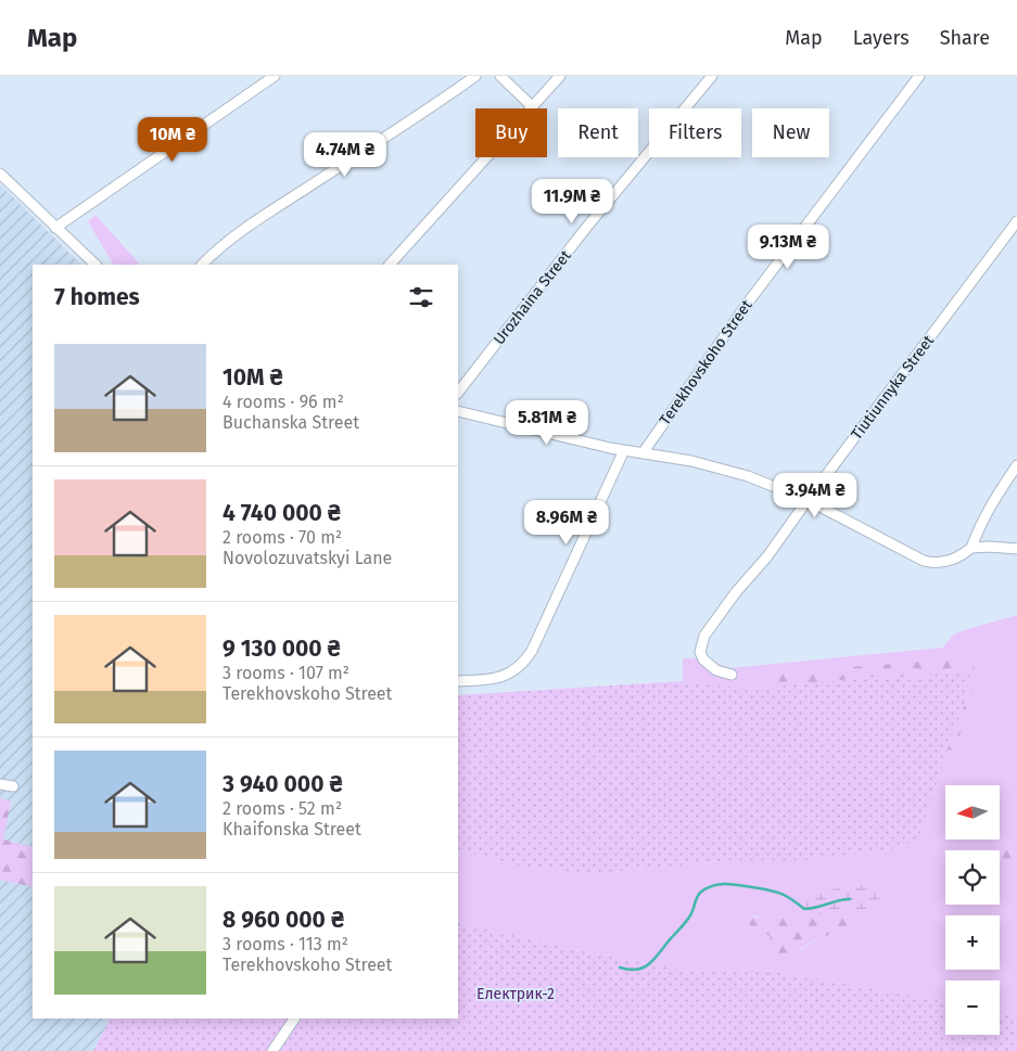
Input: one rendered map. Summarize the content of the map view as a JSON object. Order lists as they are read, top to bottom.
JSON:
{
  "streets": {
    "street": ["Urozhaina Street", "Terekhovskoho Street", "Tiutiunnyka Street"]
  },
  "parks": ["Електрик-2"],
  "north": "left",
  "page": {
    "header": "Map",
    "nav": ["Map", "Layers", "Share"],
    "chip": [
      "Buy",
      "Rent",
      "Filters",
      "New"
    ],
    "price": [
      "10M ₴",
      "4.74M ₴",
      "11.9M ₴",
      "9.13M ₴",
      "5.81M ₴",
      "3.94M ₴",
      "8.96M ₴"
    ],
    "heading": "7 homes",
    "list": [
      {
        "name": "10M ₴",
        "note": "4 rooms · 96 m² · Buchanska Street"
      },
      {
        "name": "4 740 000 ₴",
        "note": "2 rooms · 70 m² · Novolozuvatskyi Lane"
      },
      {
        "name": "9 130 000 ₴",
        "note": "3 rooms · 107 m² · Terekhovskoho Street"
      },
      {
        "name": "3 940 000 ₴",
        "note": "2 rooms · 52 m² · Khaifonska Street"
      },
      {
        "name": "8 960 000 ₴",
        "note": "3 rooms · 113 m² · Terekhovskoho Street"
      }
    ],
    "map_buttons": ["+", "−"]
  }
}
